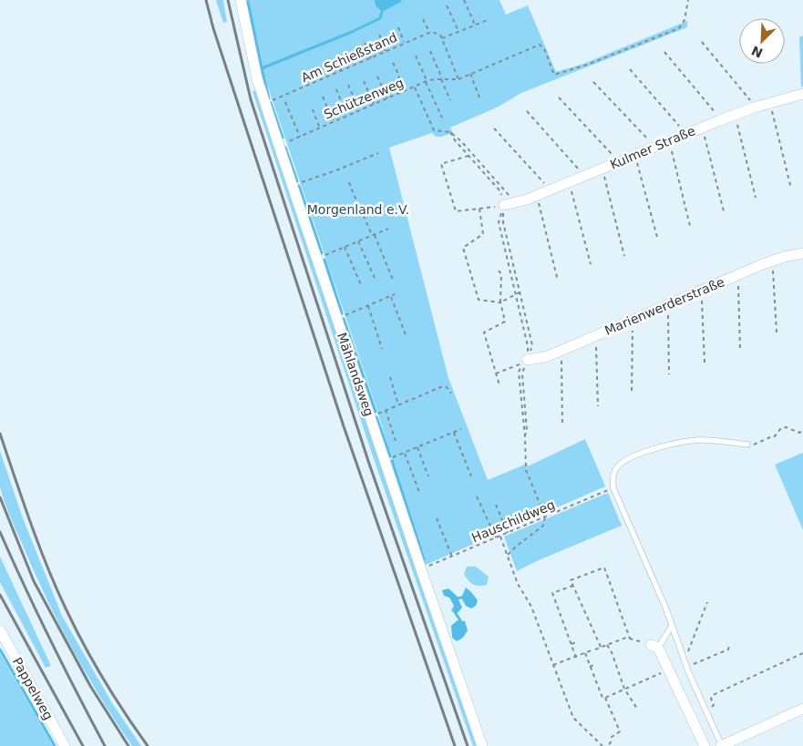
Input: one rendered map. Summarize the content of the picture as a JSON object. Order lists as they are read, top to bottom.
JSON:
{
  "streets": {
    "street": [
      "Kulmer Straße",
      "Marienwerderstraße",
      "Mählandsweg",
      "Pappelweg"
    ],
    "path": ["Am Schießstand", "Schützenweg", "Hauschildweg"]
  },
  "crossings": [
    ["Am Schießstand", "Mählandsweg"],
    ["Schützenweg", "Mählandsweg"],
    ["Mählandsweg", "Hauschildweg"]
  ],
  "parks": ["Morgenland e.V."],
  "north": "bottom left"
}
